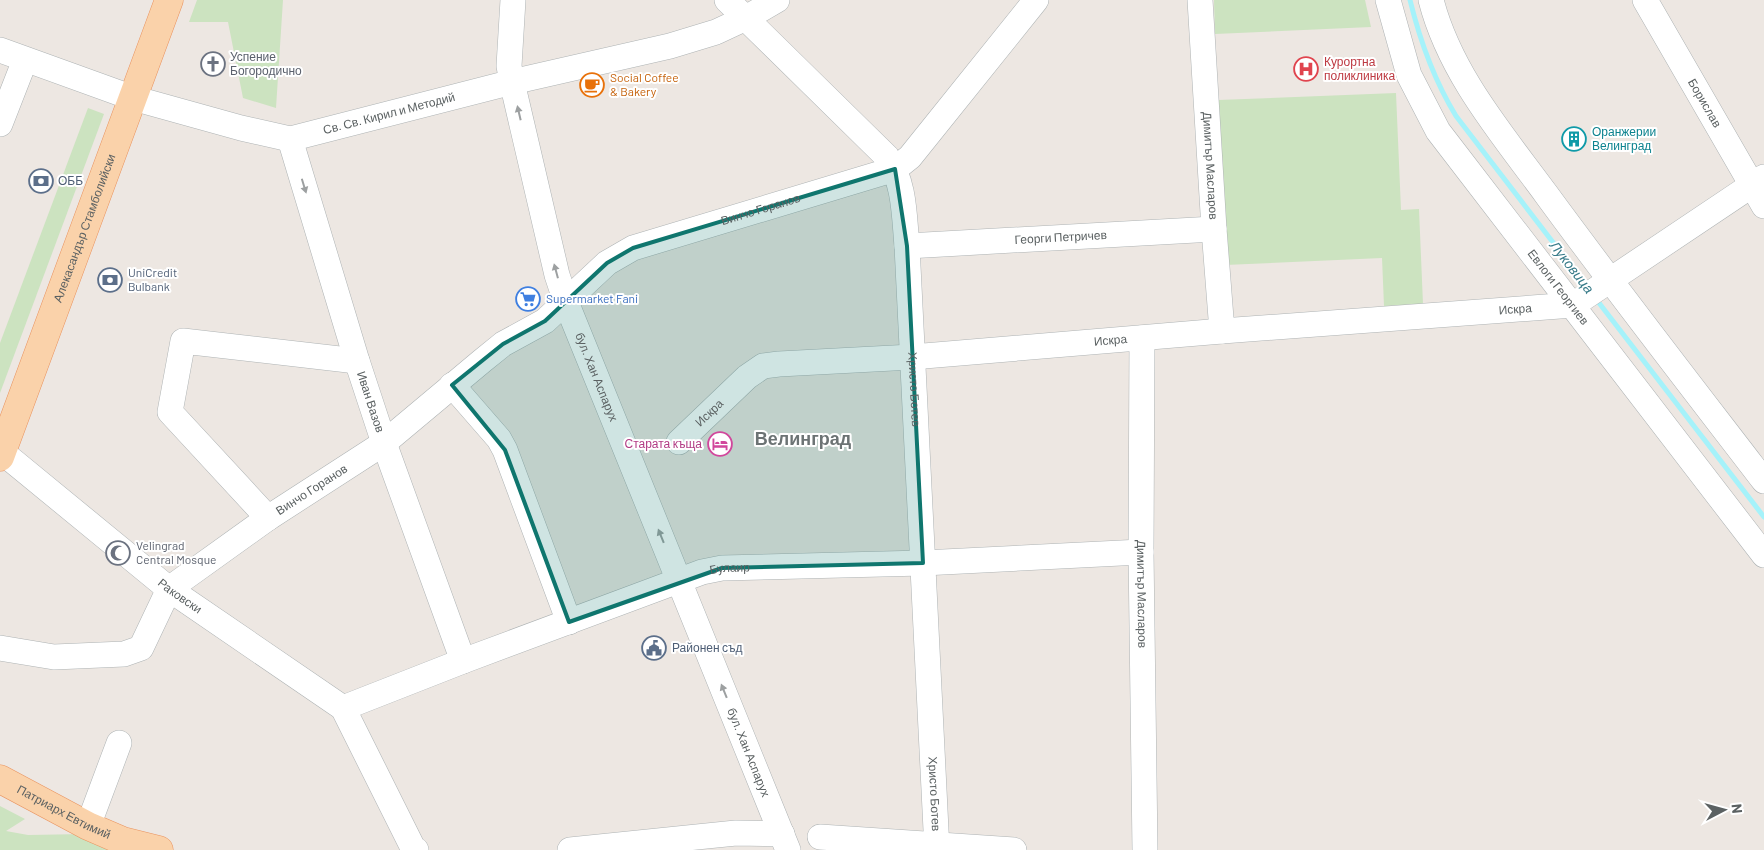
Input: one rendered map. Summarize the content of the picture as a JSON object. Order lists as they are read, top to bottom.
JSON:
{
  "streets": {
    "main road": ["Алекасандър Стамболийски", "Патриарх Евтимий"],
    "street": [
      "Борислав",
      "Св. Св. Кирил и Методий",
      "Димитър Масларов",
      "Винчо Горанов",
      "Георги Петричев",
      "Евлоги Георгиев",
      "Искра",
      "бул. Хан Аспарух",
      "Христо Ботев",
      "Иван Вазов",
      "Булаир",
      "Раковски"
    ]
  },
  "crossings": [
    ["Св. Св. Кирил и Методий", "Алекасандър Стамболийски"],
    ["Св. Св. Кирил и Методий", "бул. Хан Аспарух"],
    ["Св. Св. Кирил и Методий", "Христо Ботев"],
    ["Св. Св. Кирил и Методий", "Иван Вазов"],
    ["Димитър Масларов", "Георги Петричев"],
    ["Димитър Масларов", "Искра"],
    ["Димитър Масларов", "Булаир"],
    ["Винчо Горанов", "бул. Хан Аспарух"],
    ["Винчо Горанов", "Христо Ботев"],
    ["Винчо Горанов", "Иван Вазов"],
    ["Винчо Горанов", "Раковски"],
    ["Алекасандър Стамболийски", "Раковски"],
    ["Георги Петричев", "Христо Ботев"],
    ["Евлоги Георгиев", "Искра"],
    ["Искра", "Христо Ботев"],
    ["бул. Хан Аспарух", "Булаир"],
    ["Христо Ботев", "Булаир"],
    ["Иван Вазов", "Булаир"],
    ["Булаир", "Раковски"]
  ],
  "one_way": ["Иван Вазов"],
  "districts": ["Велинград"],
  "water": ["Луковица"],
  "places": {
    "church": ["Успение Богородично"],
    "hospital": ["Курортна поликлиника"],
    "cafe": ["Social Coffee & Bakery"],
    "building": ["Оранжерии Велинград"],
    "bank": ["ОББ", "UniCredit Bulbank"],
    "supermarket": ["Supermarket Fani"],
    "hotel": ["Старата къща"],
    "mosque": ["Velingrad Central Mosque"],
    "public building": ["Районен съд"]
  },
  "north": "right"
}
